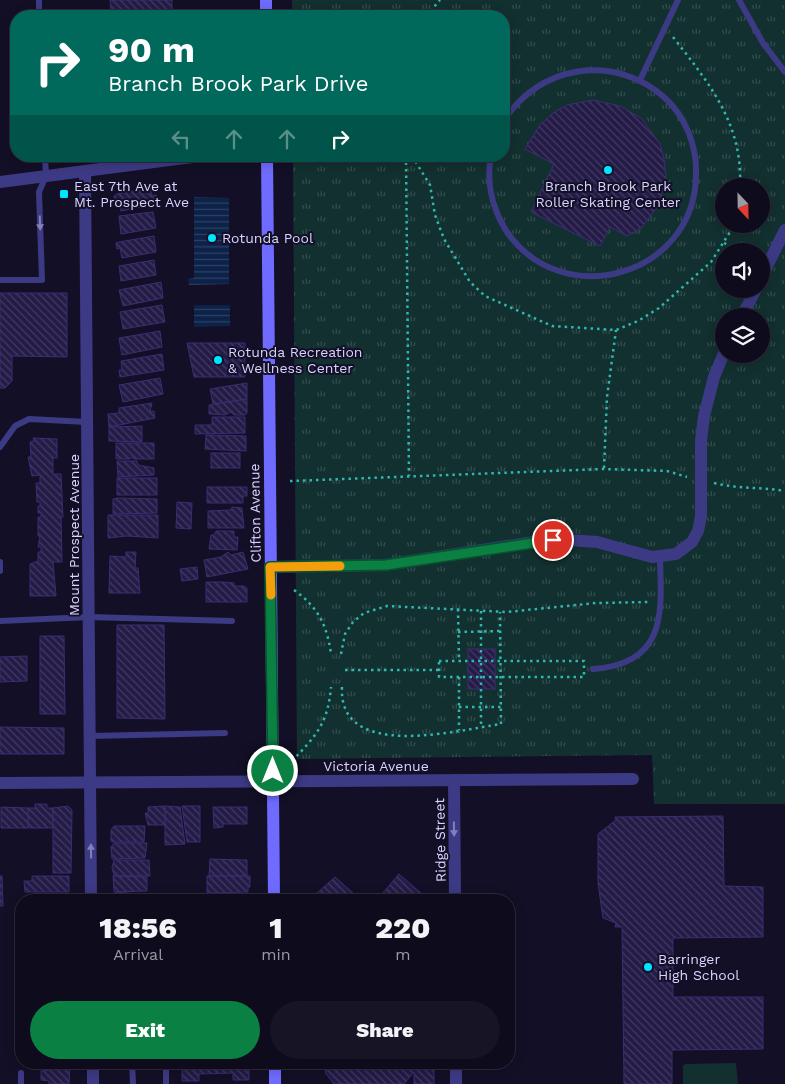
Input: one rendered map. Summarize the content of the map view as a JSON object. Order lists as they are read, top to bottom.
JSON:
{
  "streets": {
    "main road": ["Clifton Avenue"],
    "street": ["Mount Prospect Avenue", "Victoria Avenue", "Ridge Street"]
  },
  "crossings": [
    ["Clifton Avenue", "Victoria Avenue"],
    ["Mount Prospect Avenue", "Victoria Avenue"],
    ["Victoria Avenue", "Ridge Street"]
  ],
  "one_way": ["Ridge Street"],
  "places": {
    "other": [
      "Branch Brook Park Roller Skating Center",
      "Rotunda Pool",
      "Rotunda Recreation & Wellness Center",
      "Barringer High School"
    ],
    "transit": ["East 7th Ave at Mt. Prospect Ave"]
  },
  "north": "bottom",
  "page": {
    "turn": ["90 m", "Branch Brook Park Drive"],
    "eta": [
      "18:56",
      "Arrival",
      "1",
      "min",
      "220",
      "m"
    ],
    "buttons": ["Exit", "Share"]
  }
}
